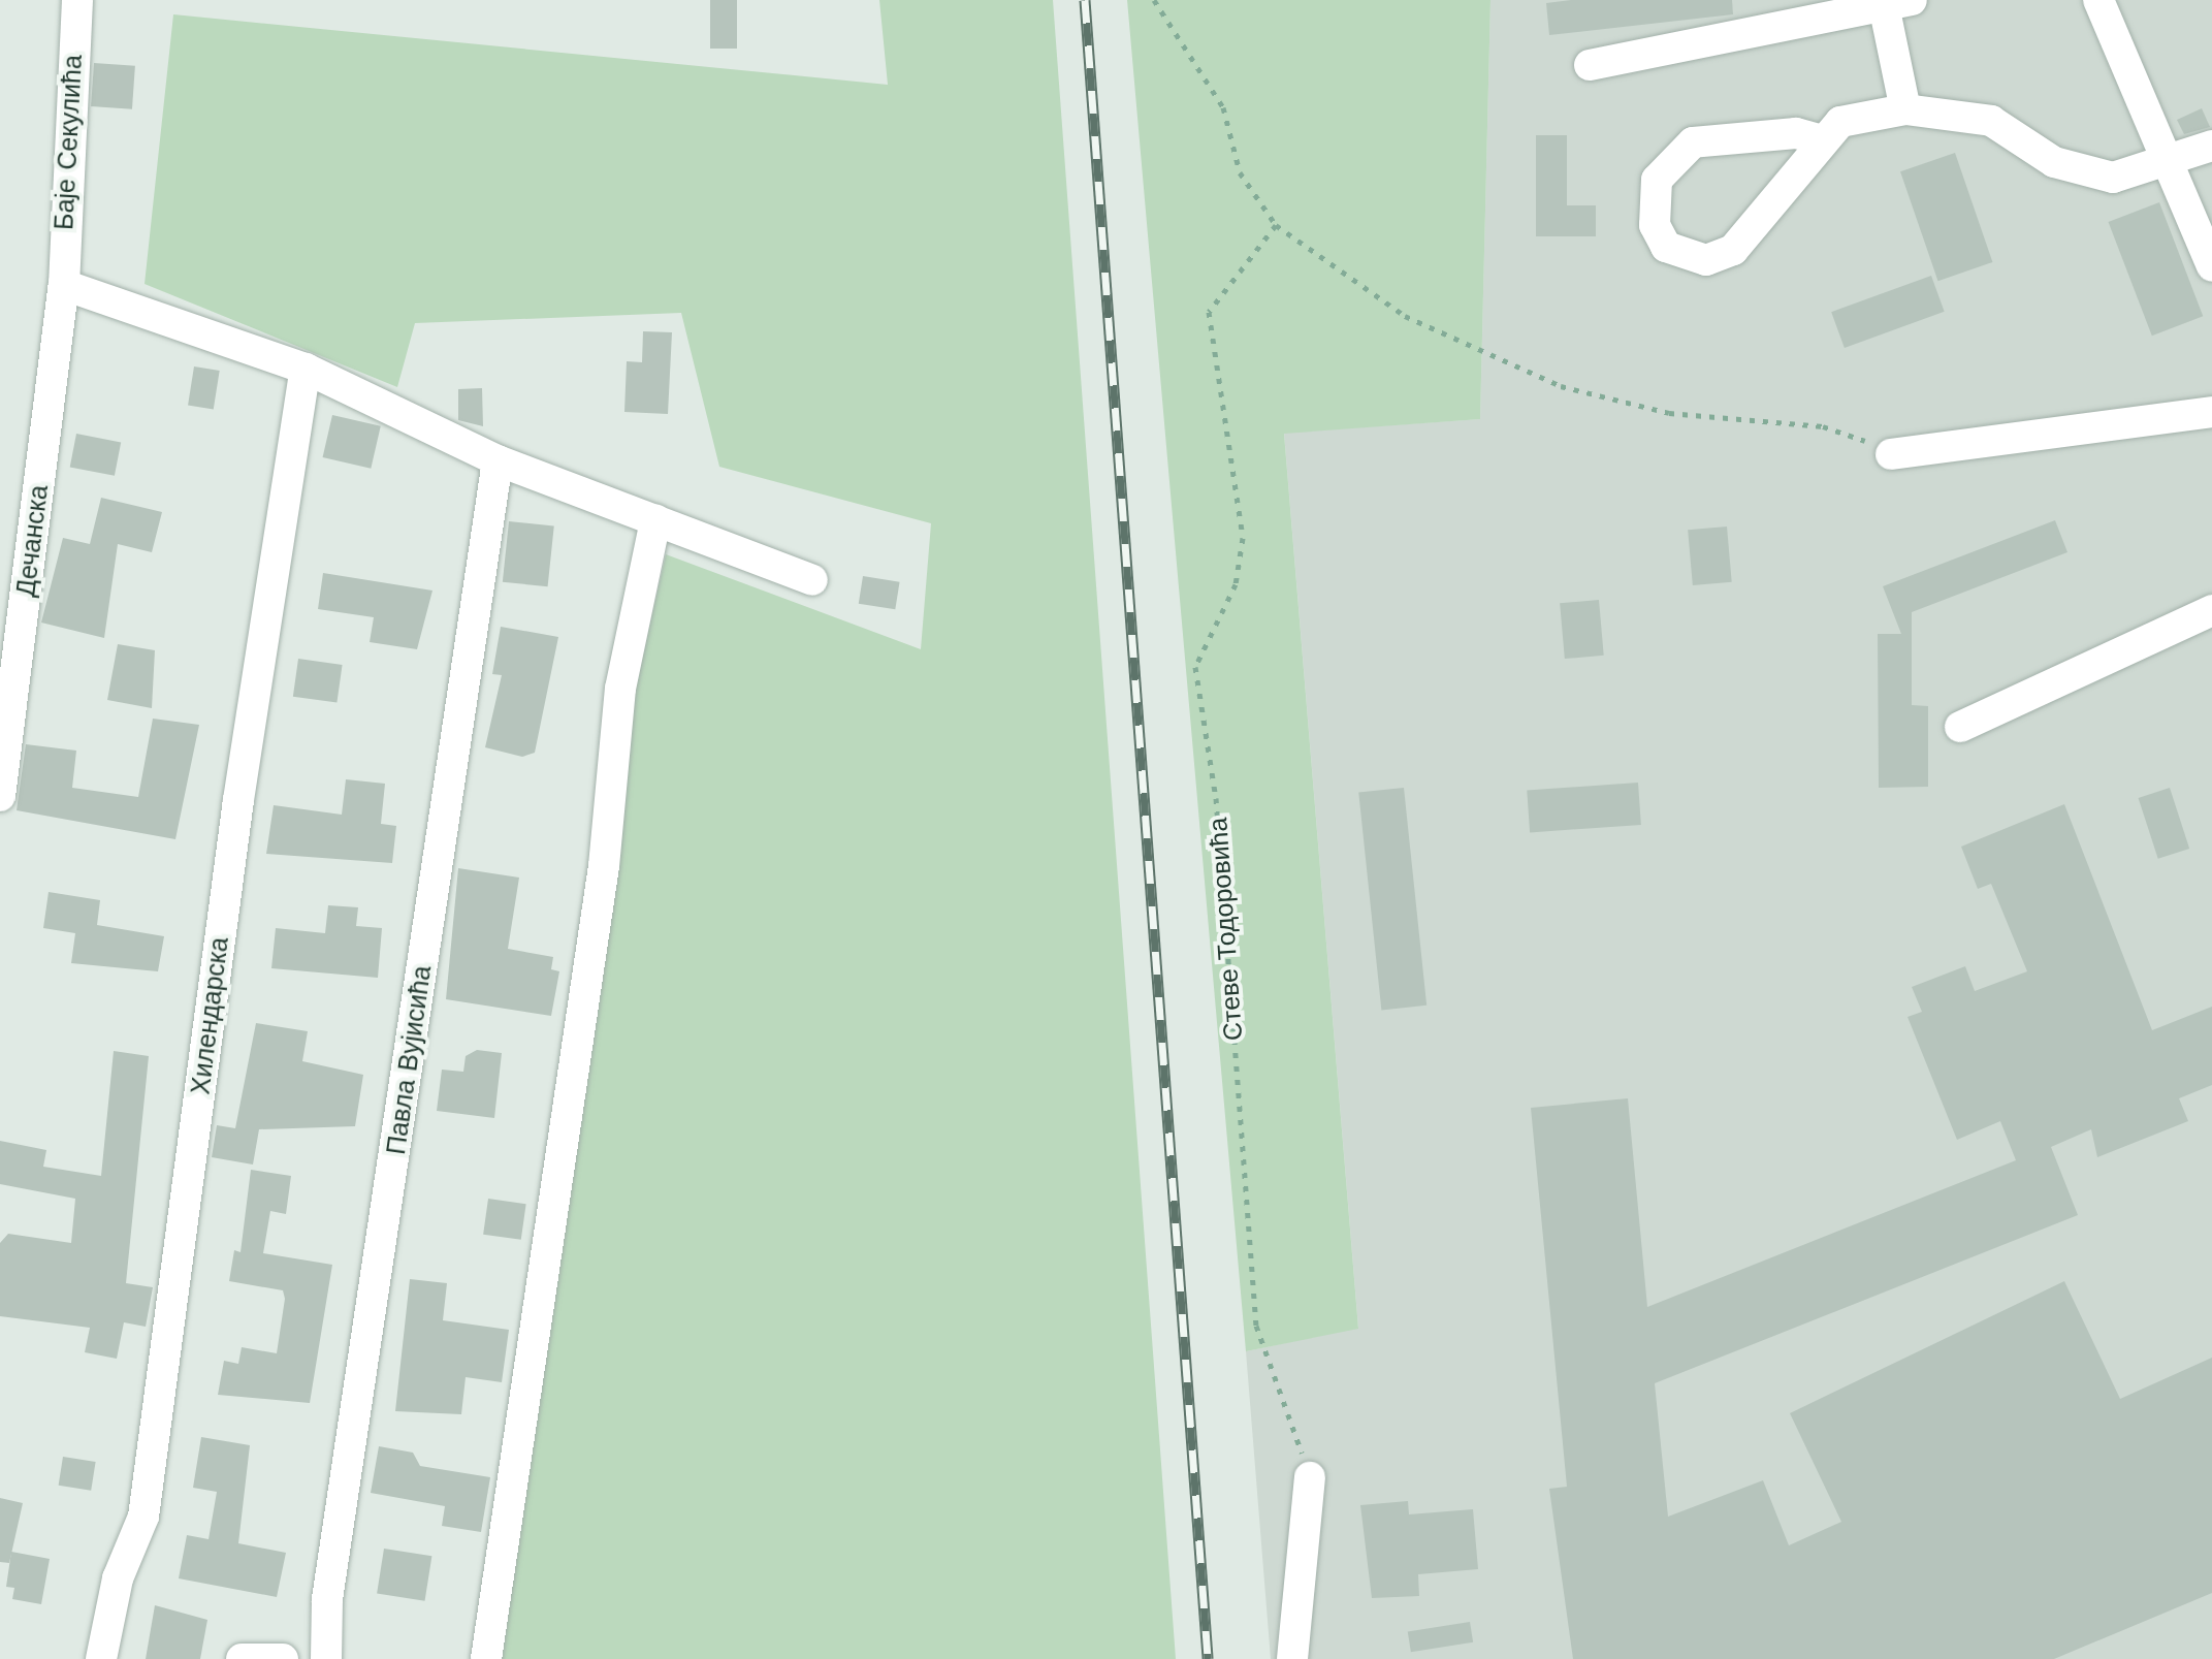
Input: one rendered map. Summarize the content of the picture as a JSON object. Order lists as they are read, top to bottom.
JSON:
{
  "streets": {
    "street": [
      "Баје Секулића",
      "Дечанска",
      "Хилендарска",
      "Павла Вујисића"
    ],
    "path": ["Стеве Тодоровића"]
  },
  "crossings": [
    ["Баје Секулића", "Дечанска"]
  ]
}
